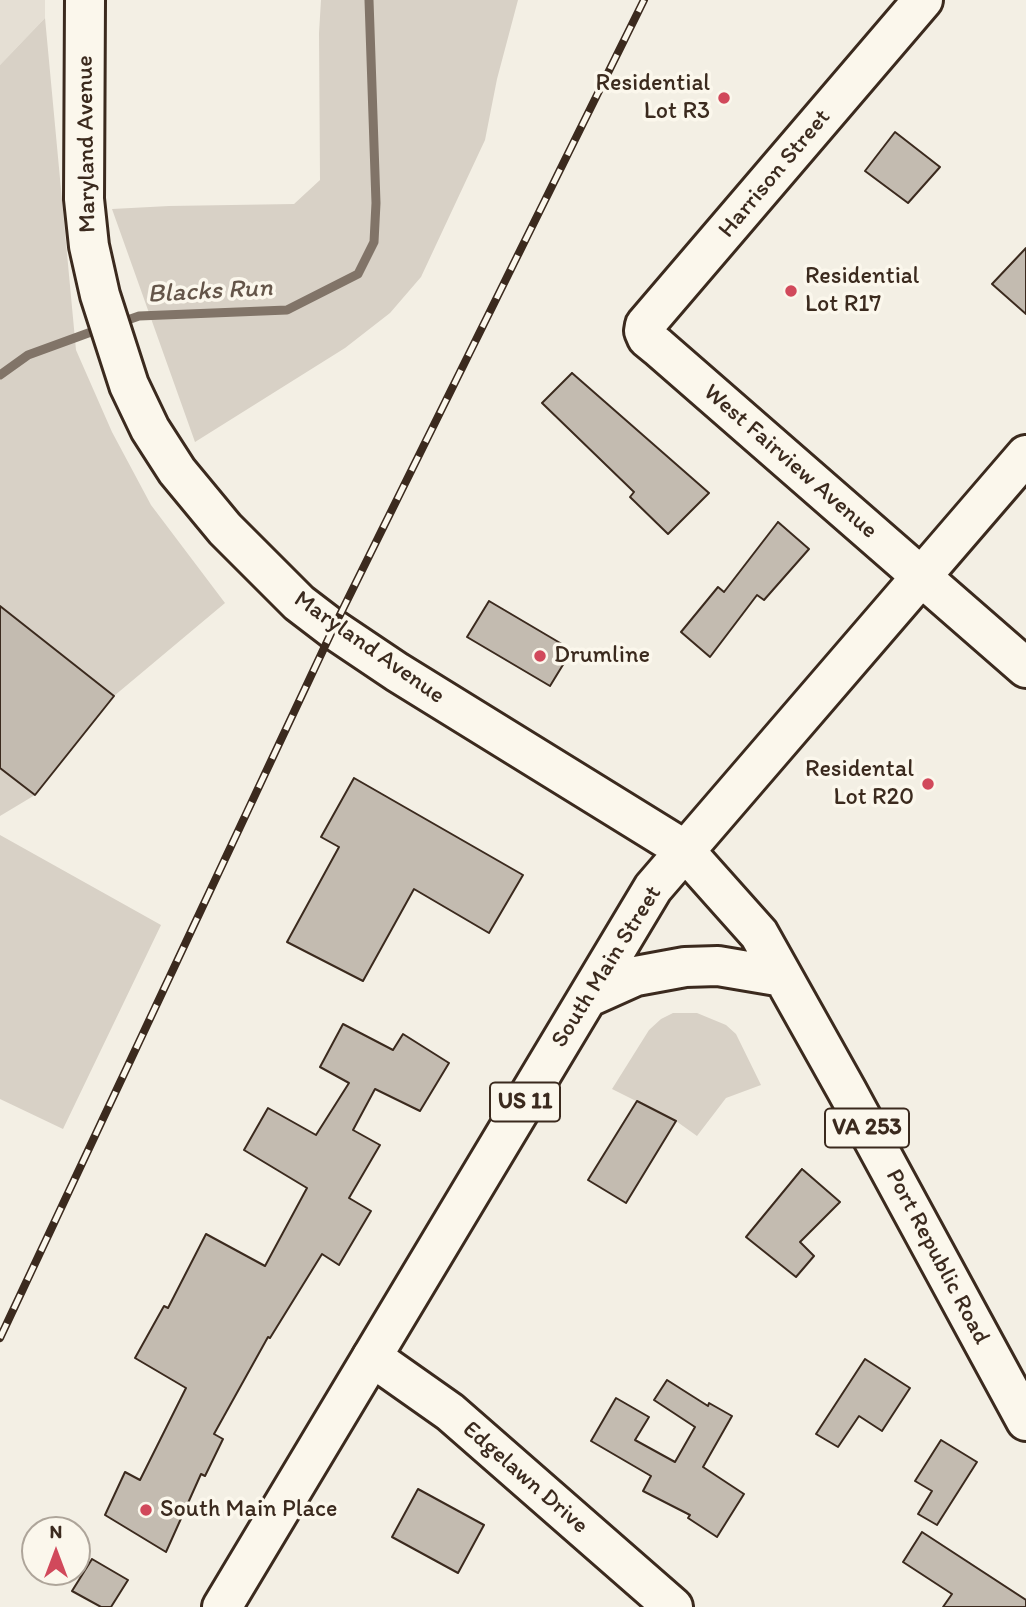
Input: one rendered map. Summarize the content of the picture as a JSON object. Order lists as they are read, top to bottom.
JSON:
{
  "streets": {
    "main road": [
      "Maryland Avenue",
      "Harrison Street",
      "West Fairview Avenue",
      "South Main Street",
      "US 11",
      "VA 253",
      "Port Republic Road",
      "Edgelawn Drive"
    ]
  },
  "crossings": [
    ["Maryland Avenue", "South Main Street"],
    ["Maryland Avenue", "Port Republic Road"],
    ["Harrison Street", "West Fairview Avenue"],
    ["West Fairview Avenue", "South Main Street"],
    ["South Main Street", "Port Republic Road"],
    ["South Main Street", "Edgelawn Drive"]
  ],
  "water": ["Blacks Run"],
  "places": [
    "Residential Lot R3",
    "Residential Lot R17",
    "Drumline",
    "Residental Lot R20",
    "South Main Place"
  ],
  "north": "top"
}
